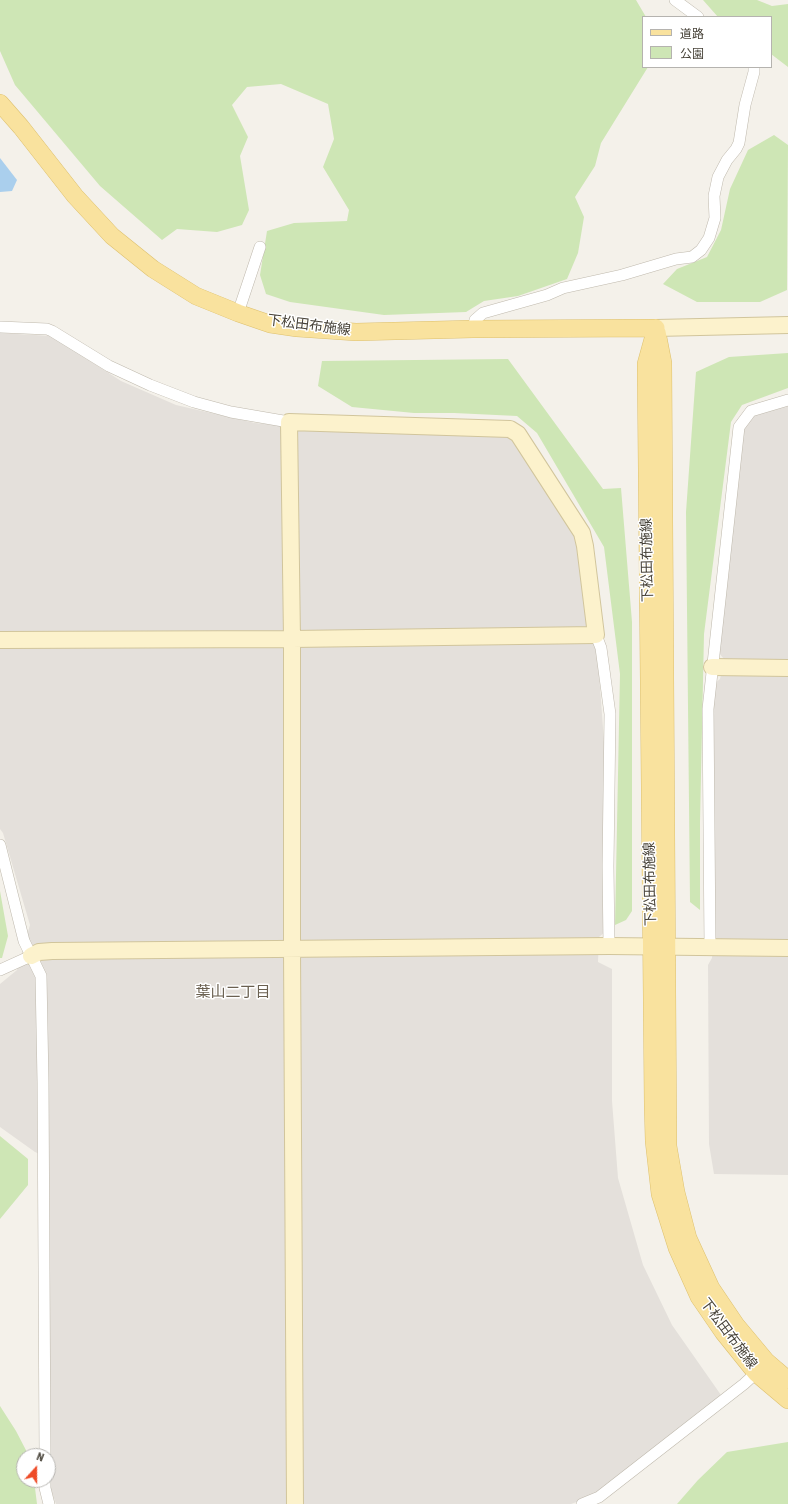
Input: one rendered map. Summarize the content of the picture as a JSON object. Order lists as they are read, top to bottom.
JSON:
{
  "streets": {
    "main road": ["下松田布施線"]
  },
  "districts": ["葉山二丁目"],
  "legend": ["道路", "公園"],
  "north": "top"
}
